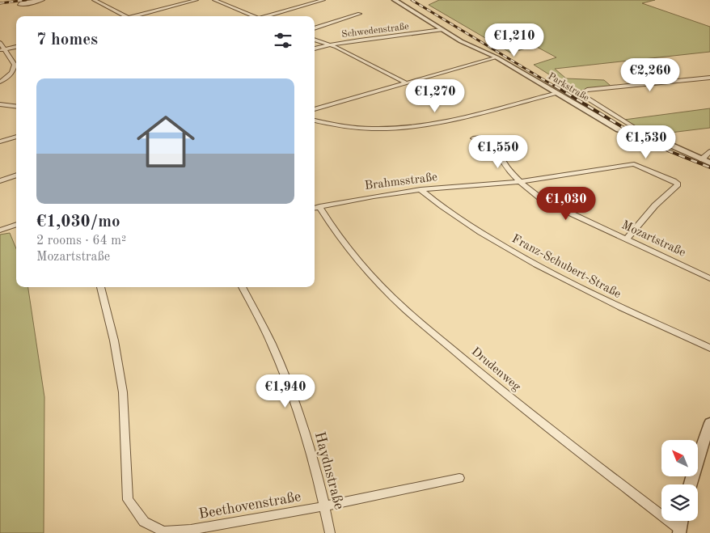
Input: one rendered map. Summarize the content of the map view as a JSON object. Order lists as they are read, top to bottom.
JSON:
{
  "streets": {
    "street": [
      "Schwedenstraße",
      "Parkstraße",
      "Brahmsstraße",
      "Mozartstraße",
      "Franz-Schubert-Straße",
      "Drudenweg",
      "Haydnstraße",
      "Beethovenstraße"
    ]
  },
  "crossings": [
    ["Schwedenstraße", "Parkstraße"],
    ["Brahmsstraße", "Mozartstraße"],
    ["Brahmsstraße", "Franz-Schubert-Straße"],
    ["Brahmsstraße", "Drudenweg"],
    ["Haydnstraße", "Beethovenstraße"]
  ],
  "north": "top left",
  "page": {
    "heading": "7 homes",
    "price": [
      "€1,210",
      "€2,260",
      "€1,270",
      "€1,530",
      "€1,550",
      "€1,030",
      "€1,940"
    ],
    "list": [
      {
        "name": "€1,030/mo",
        "note": "2 rooms · 64 m² · Mozartstraße"
      }
    ]
  }
}
